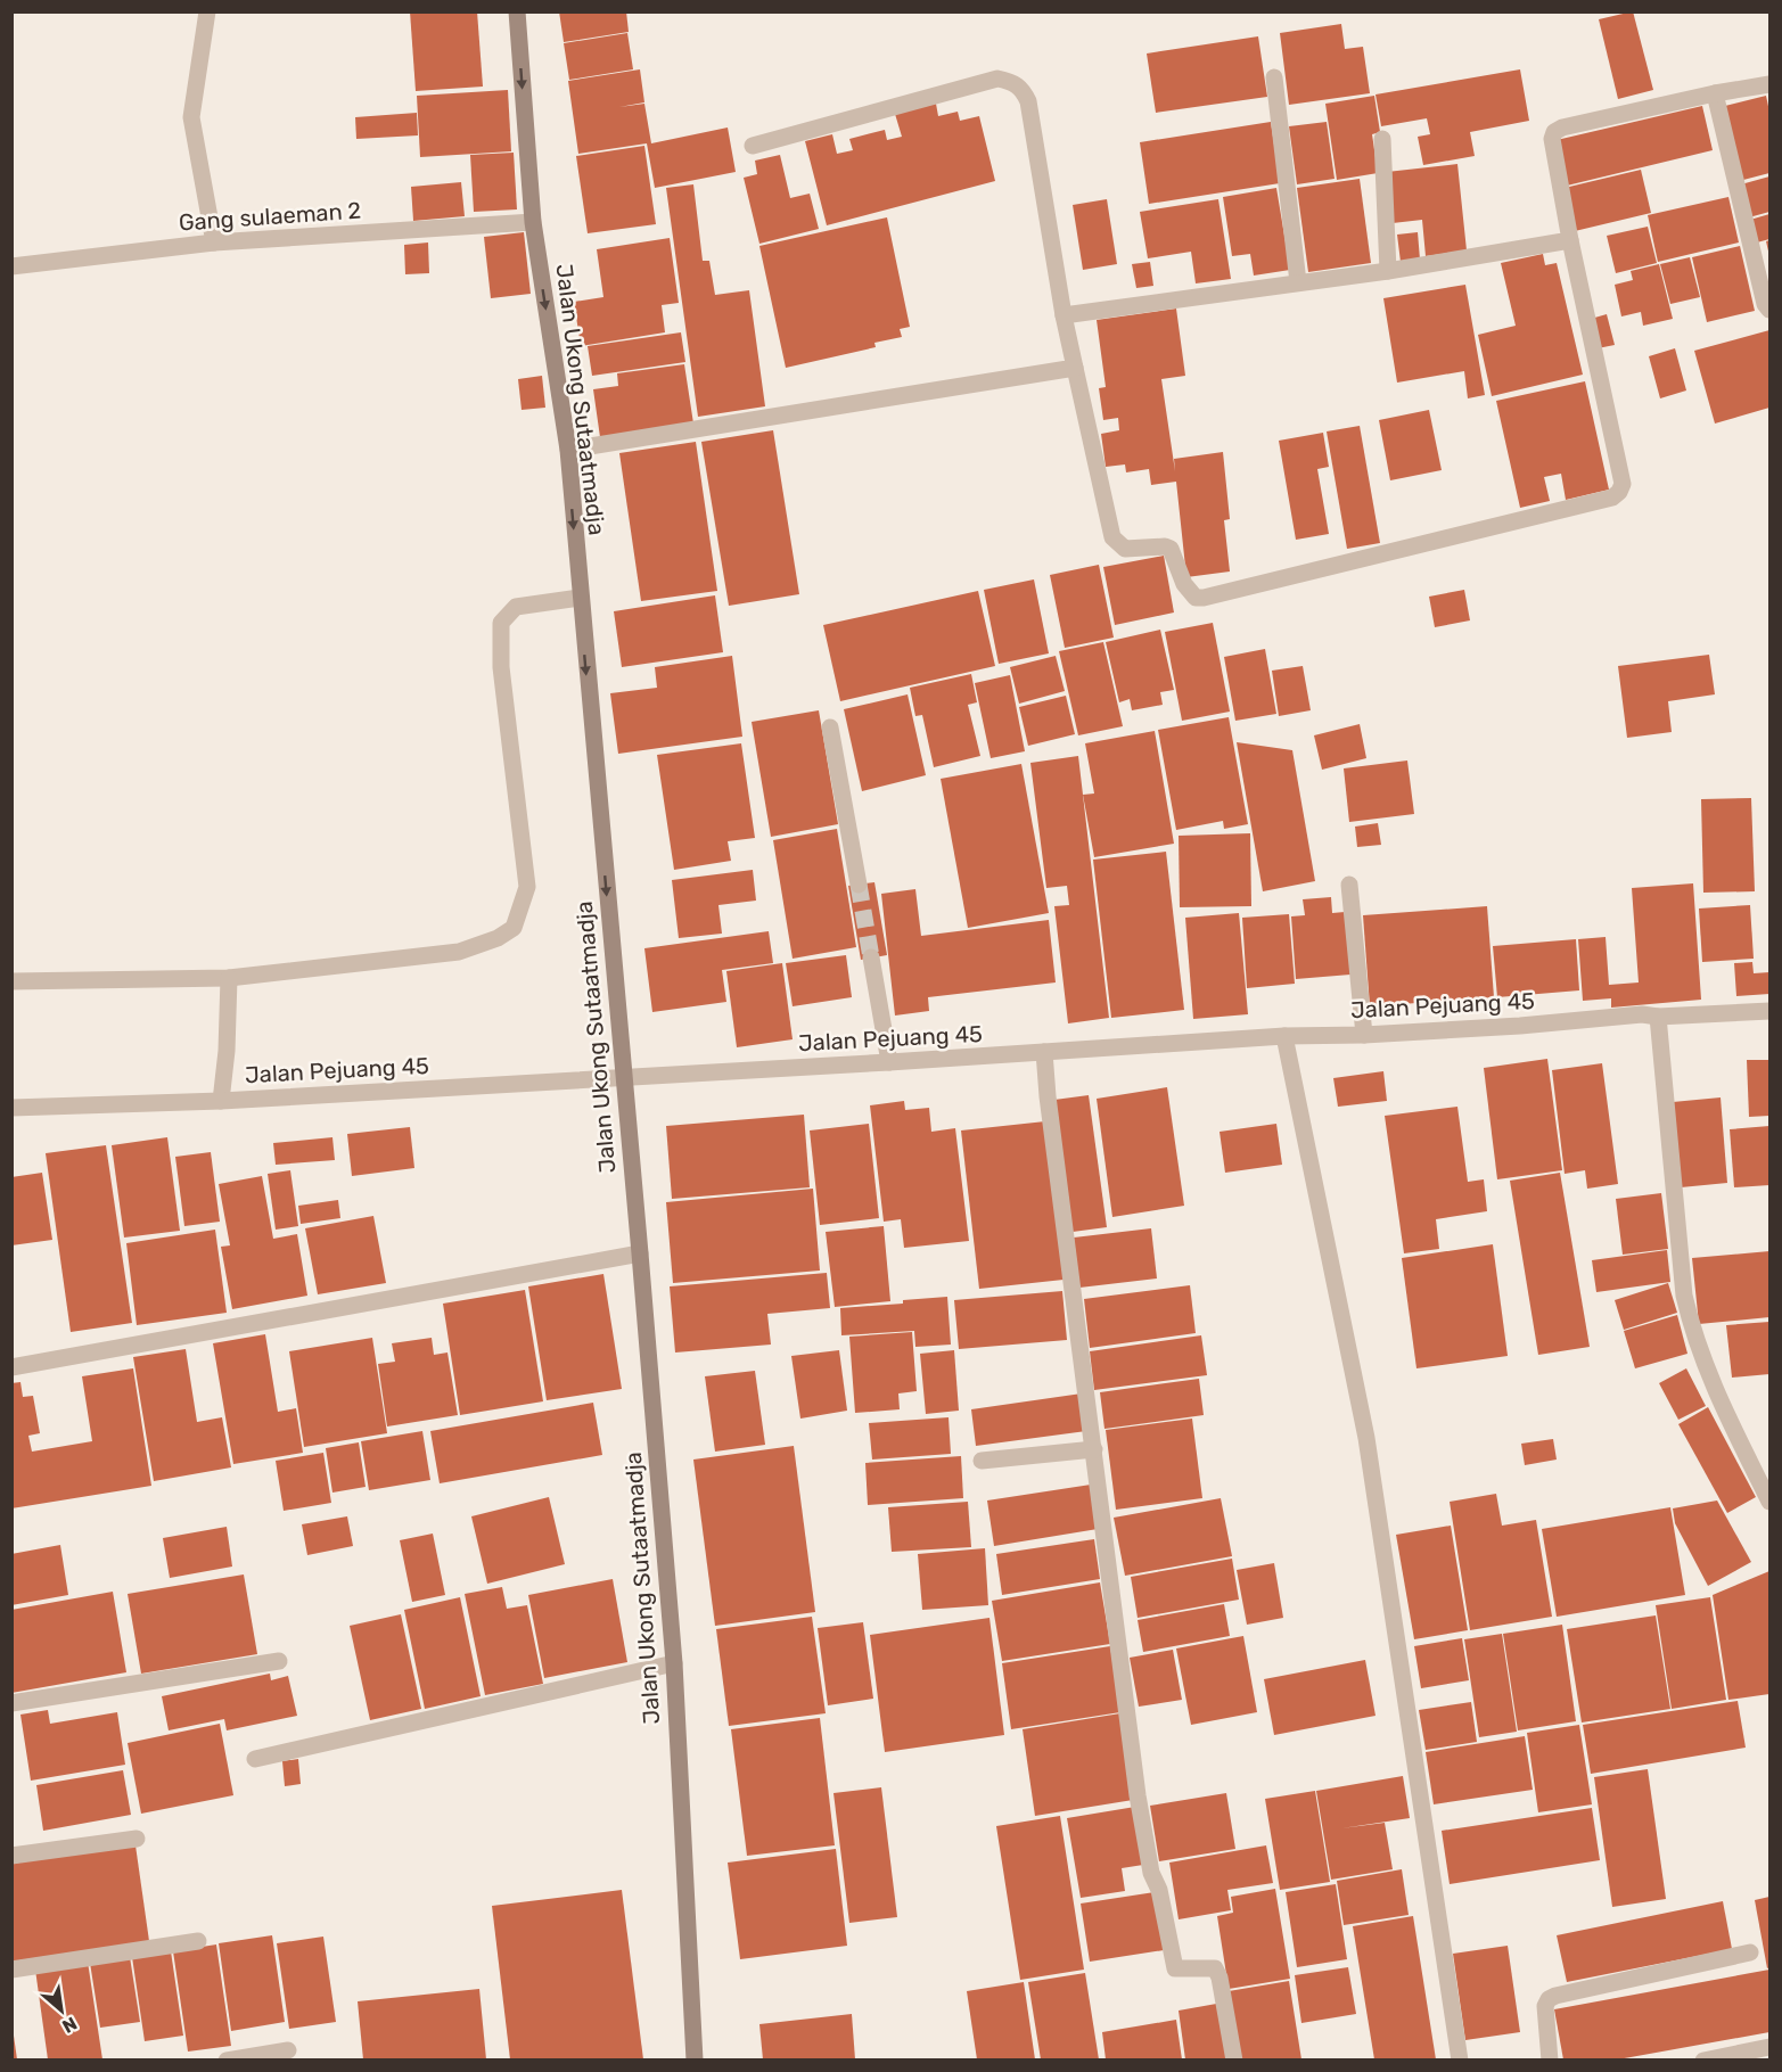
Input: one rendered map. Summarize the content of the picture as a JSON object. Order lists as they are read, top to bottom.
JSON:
{
  "streets": {
    "main road": ["Jalan Ukong Sutaatmadja"],
    "street": ["Gang sulaeman 2", "Jalan Pejuang 45"]
  },
  "crossings": [
    ["Gang sulaeman 2", "Jalan Ukong Sutaatmadja"],
    ["Jalan Ukong Sutaatmadja", "Jalan Pejuang 45"]
  ],
  "one_way": ["Jalan Ukong Sutaatmadja"],
  "north": "bottom right"
}
